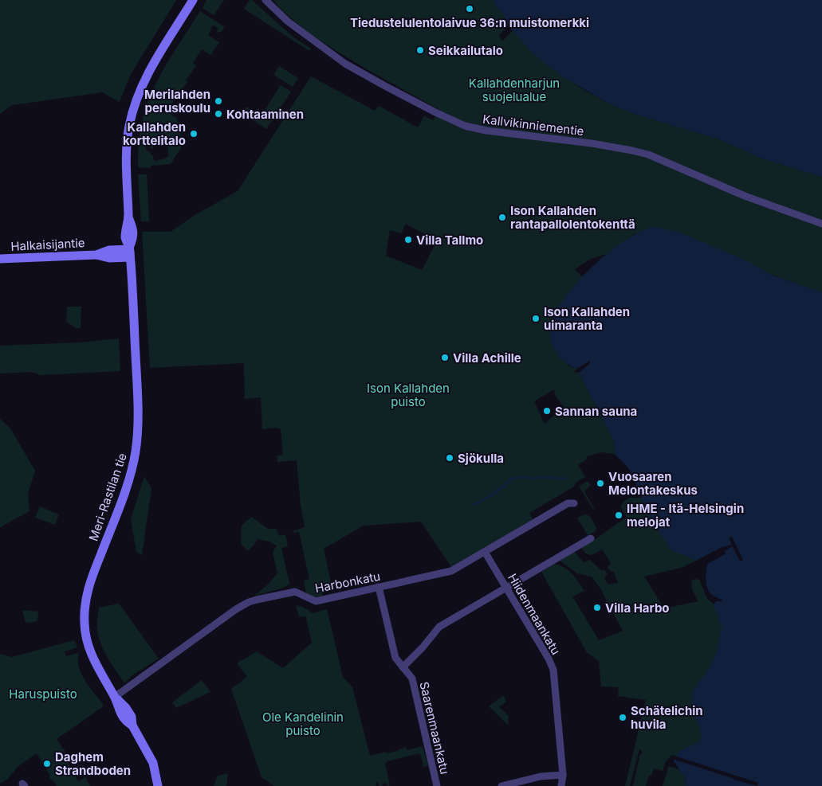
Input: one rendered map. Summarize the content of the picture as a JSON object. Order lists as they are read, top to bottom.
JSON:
{
  "streets": {
    "street": [
      "Kallvikinniementie",
      "Halkaisijantie",
      "Meri-Rastilan tie",
      "Harbonkatu",
      "Hiidenmaankatu",
      "Saarenmaankatu"
    ]
  },
  "crossings": [
    ["Halkaisijantie", "Meri-Rastilan tie"],
    ["Meri-Rastilan tie", "Harbonkatu"],
    ["Harbonkatu", "Hiidenmaankatu"],
    ["Harbonkatu", "Saarenmaankatu"]
  ],
  "parks": [
    "Kallahdenharjun suojelualue",
    "Ison Kallahden puisto",
    "Haruspuisto",
    "Ole Kandelinin puisto"
  ],
  "places": [
    "Tiedustelulentolaivue 36:n muistomerkki",
    "Seikkailutalo",
    "Merilahden peruskoulu",
    "Kohtaaminen",
    "Kallahden korttelitalo",
    "Ison Kallahden rantapallolentokenttä",
    "Villa Tallmo",
    "Ison Kallahden uimaranta",
    "Villa Achille",
    "Sannan sauna",
    "Sjökulla",
    "Vuosaaren Melontakeskus",
    "IHME - Itä-Helsingin melojat",
    "Villa Harbo",
    "Schätelichin huvila",
    "Daghem Strandboden"
  ]
}
